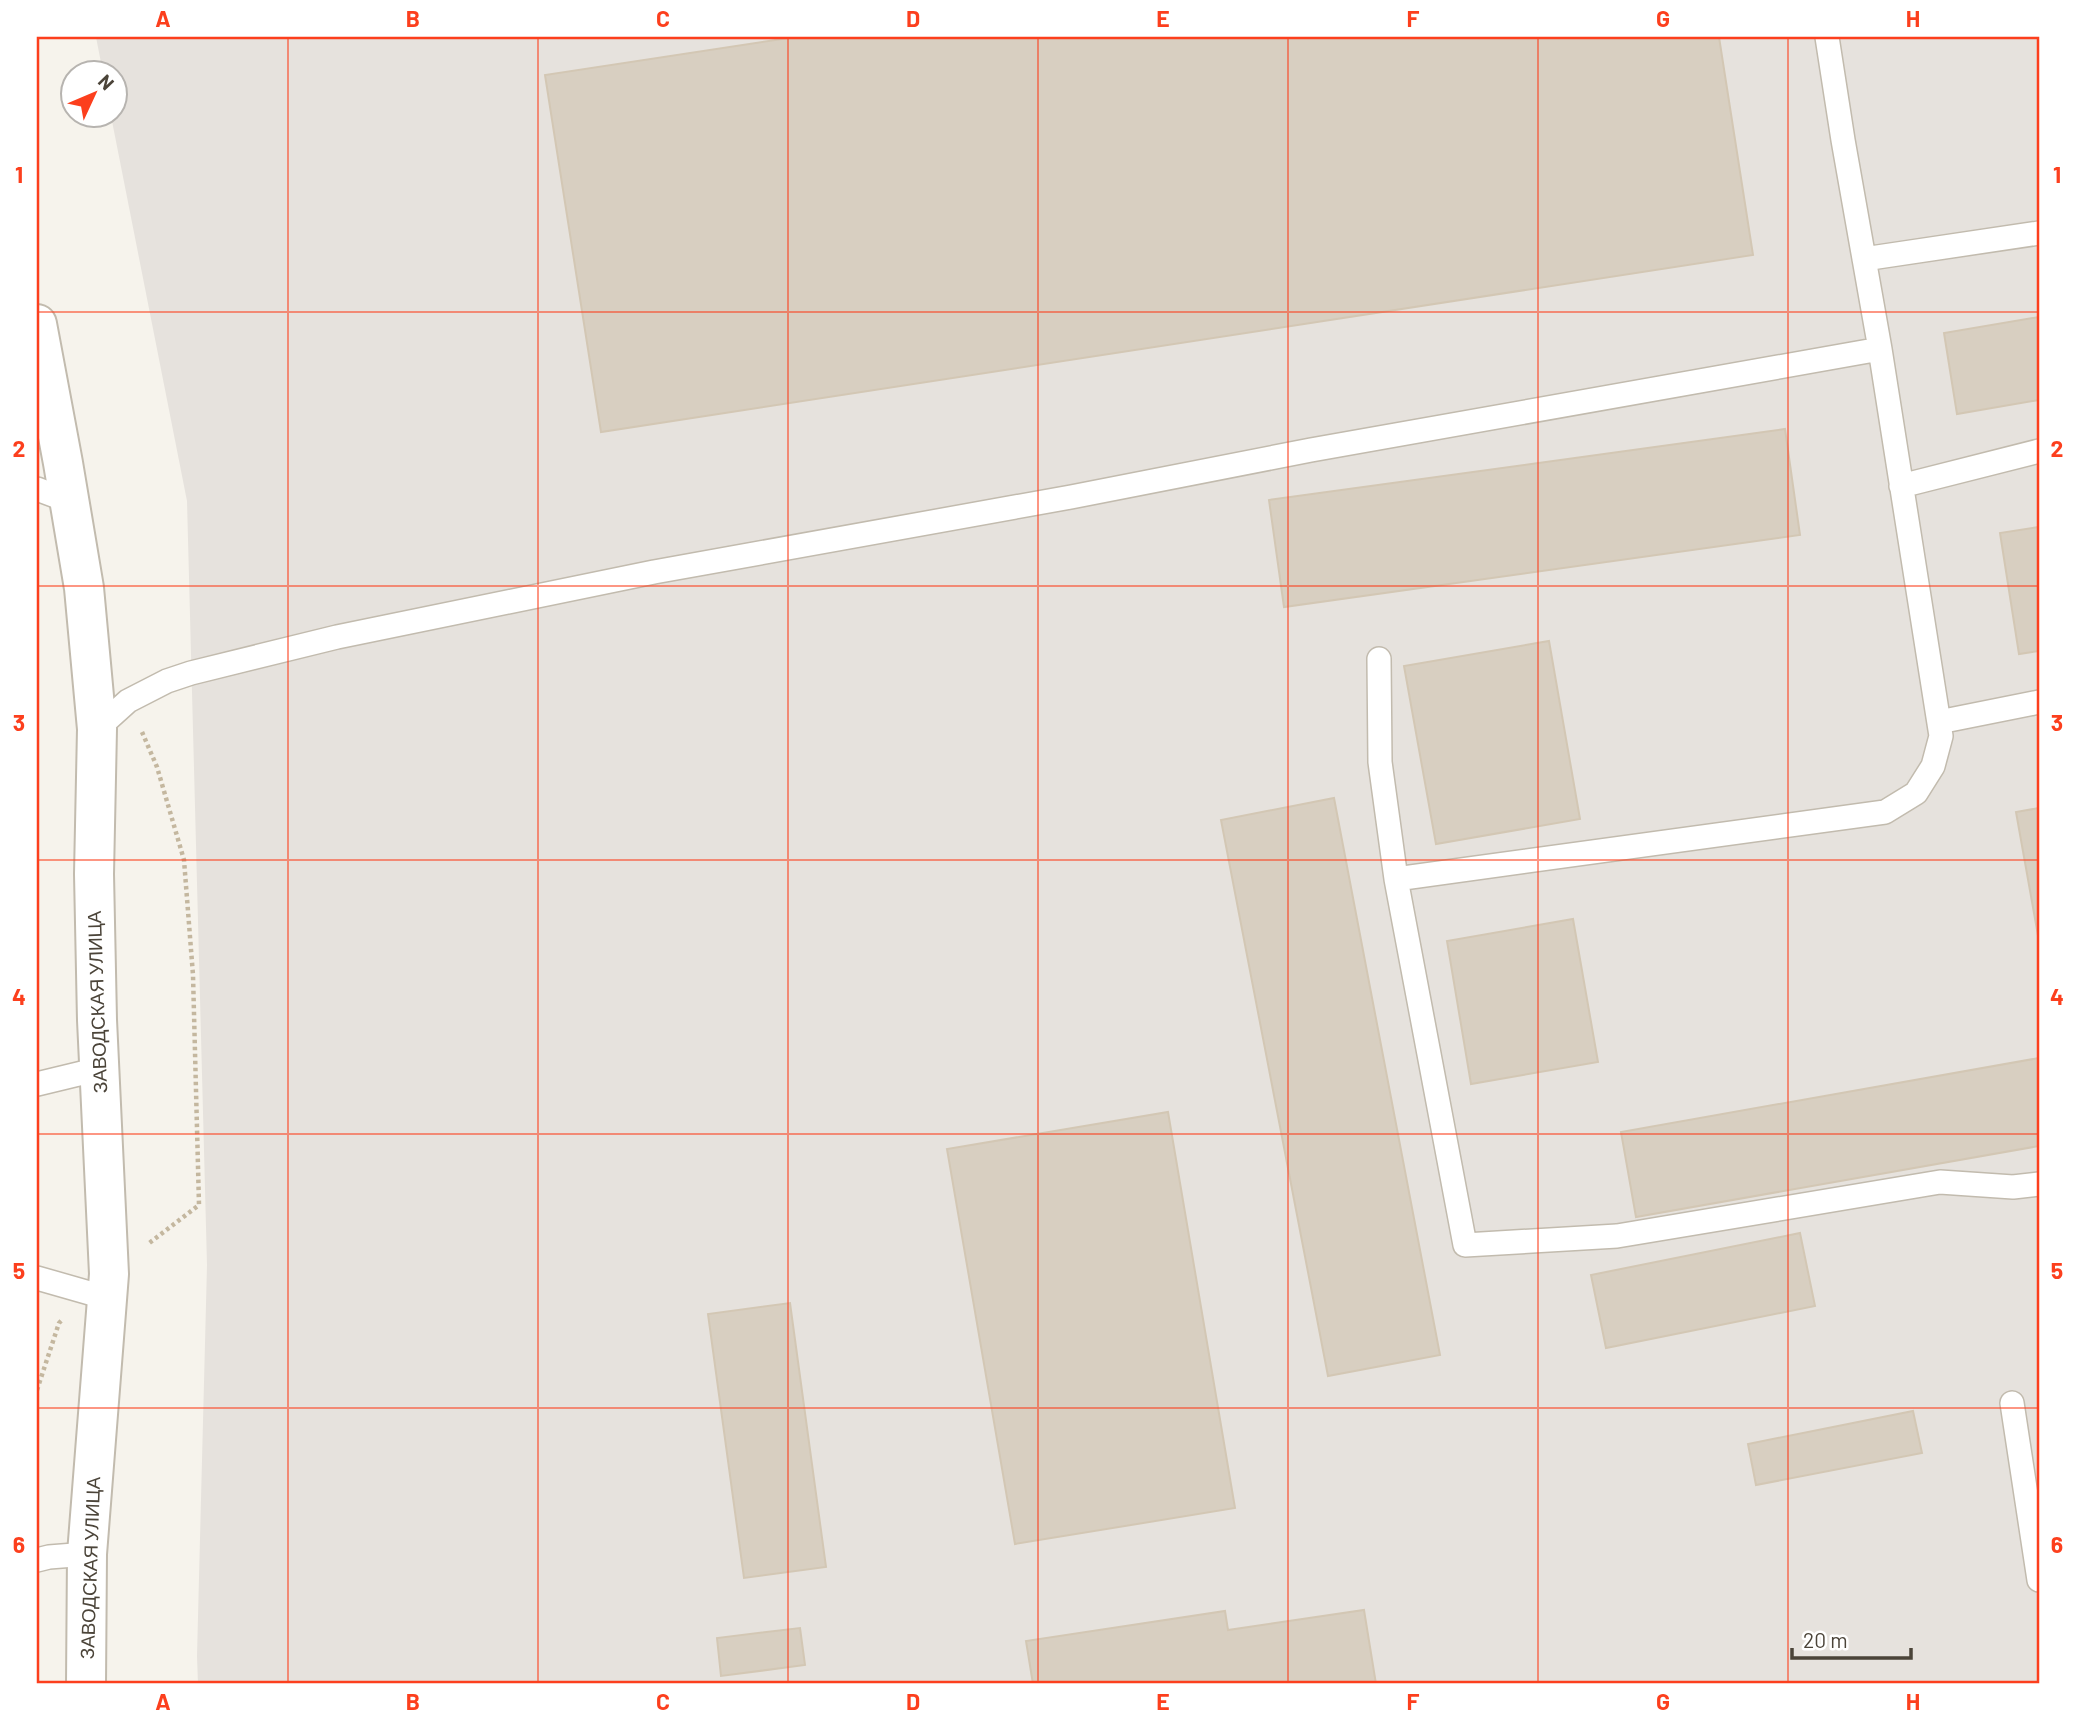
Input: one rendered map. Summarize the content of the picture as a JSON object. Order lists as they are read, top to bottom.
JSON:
{
  "streets": {
    "street": ["ЗАВОДСКАЯ УЛИЦА"]
  },
  "scale_bar": "20 m",
  "north": "top right",
  "grid": {
    "columns": [
      "A",
      "B",
      "C",
      "D",
      "E",
      "F",
      "G",
      "H"
    ],
    "rows": [
      "1",
      "2",
      "3",
      "4",
      "5",
      "6"
    ]
  }
}
